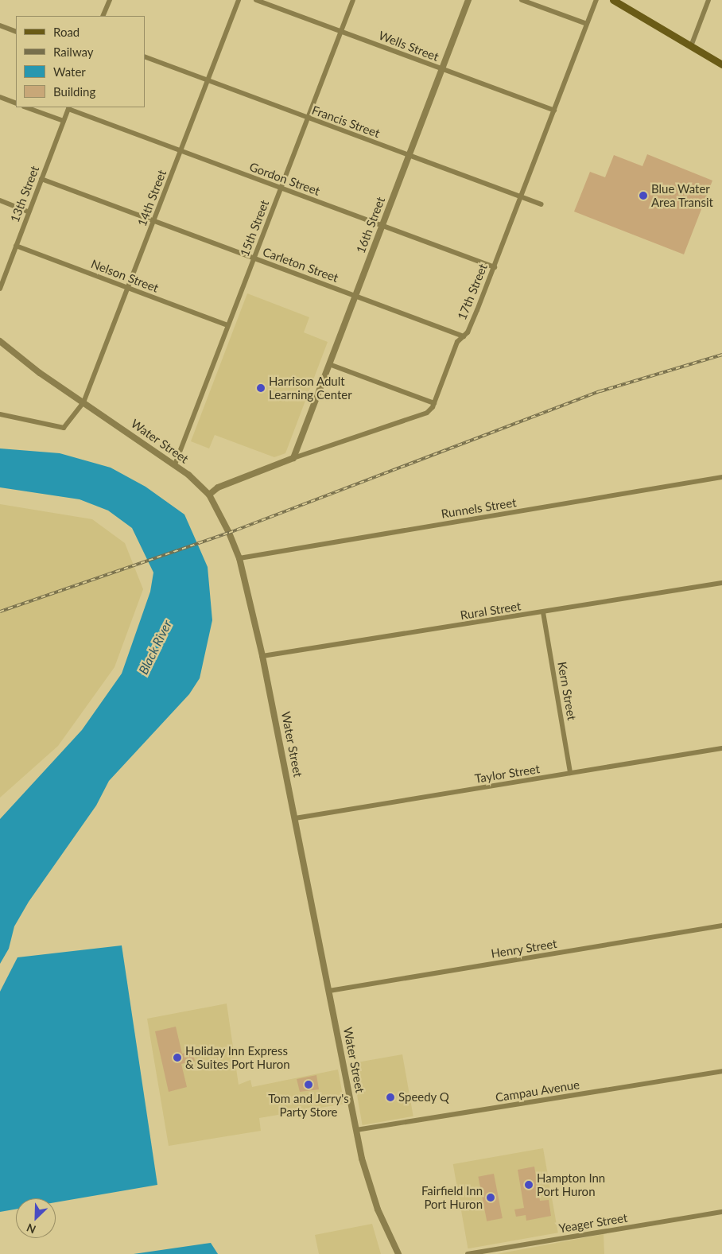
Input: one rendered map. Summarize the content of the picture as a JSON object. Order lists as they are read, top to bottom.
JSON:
{
  "streets": {
    "street": [
      "Wells Street",
      "Francis Street",
      "Gordon Street",
      "13th Street",
      "14th Street",
      "16th Street",
      "15th Street",
      "Carleton Street",
      "Nelson Street",
      "17th Street",
      "Water Street",
      "Runnels Street",
      "Rural Street",
      "Kern Street",
      "Taylor Street",
      "Henry Street",
      "Campau Avenue",
      "Yeager Street"
    ]
  },
  "crossings": [
    ["Wells Street", "16th Street"],
    ["Wells Street", "15th Street"],
    ["Wells Street", "17th Street"],
    ["Francis Street", "14th Street"],
    ["Francis Street", "16th Street"],
    ["Francis Street", "15th Street"],
    ["Francis Street", "17th Street"],
    ["Gordon Street", "13th Street"],
    ["Gordon Street", "14th Street"],
    ["Gordon Street", "16th Street"],
    ["Gordon Street", "15th Street"],
    ["Gordon Street", "17th Street"],
    ["13th Street", "Carleton Street"],
    ["13th Street", "Nelson Street"],
    ["14th Street", "Carleton Street"],
    ["14th Street", "Nelson Street"],
    ["14th Street", "Water Street"],
    ["16th Street", "Carleton Street"],
    ["15th Street", "Carleton Street"],
    ["15th Street", "Nelson Street"],
    ["15th Street", "Water Street"],
    ["Carleton Street", "17th Street"],
    ["Water Street", "Runnels Street"],
    ["Water Street", "Rural Street"],
    ["Water Street", "Taylor Street"],
    ["Water Street", "Henry Street"],
    ["Water Street", "Campau Avenue"],
    ["Rural Street", "Kern Street"],
    ["Kern Street", "Taylor Street"]
  ],
  "water": ["Black River"],
  "places": [
    "Blue Water Area Transit",
    "Harrison Adult Learning Center",
    "Holiday Inn Express & Suites Port Huron",
    "Tom and Jerry's Party Store",
    "Speedy Q",
    "Hampton Inn Port Huron",
    "Fairfield Inn Port Huron"
  ],
  "legend": [
    "Road",
    "Railway",
    "Water",
    "Building"
  ],
  "north": "bottom left"
}
